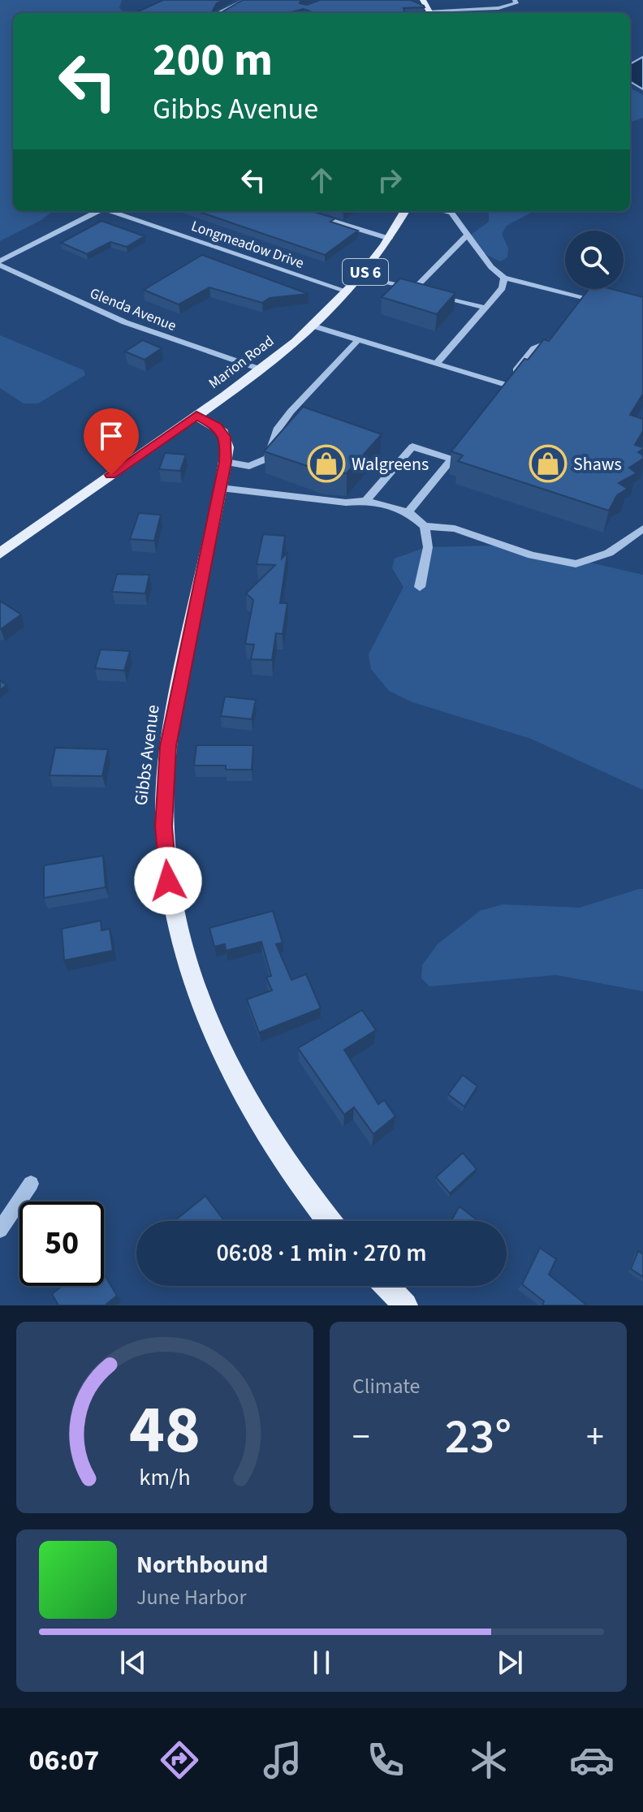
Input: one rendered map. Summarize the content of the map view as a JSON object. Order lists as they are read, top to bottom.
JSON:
{
  "streets": {
    "main road": ["US 6", "Marion Road", "Gibbs Avenue"],
    "street": ["Longmeadow Drive", "Glenda Avenue"]
  },
  "crossings": [
    ["Longmeadow Drive", "Marion Road"],
    ["Glenda Avenue", "Marion Road"],
    ["Marion Road", "Gibbs Avenue"]
  ],
  "places": {
    "shop": ["Walgreens", "Shaws"]
  },
  "page": {
    "turn": ["200 m", "Gibbs Avenue"],
    "limit": "50",
    "trip": "06:08 · 1 min · 270 m",
    "tile": "Climate",
    "heat": ["−", "23°", "+"],
    "song": ["Northbound", "June Harbor"],
    "tabs": "06:07",
    "gauge": ["48", "km/h"]
  }
}
